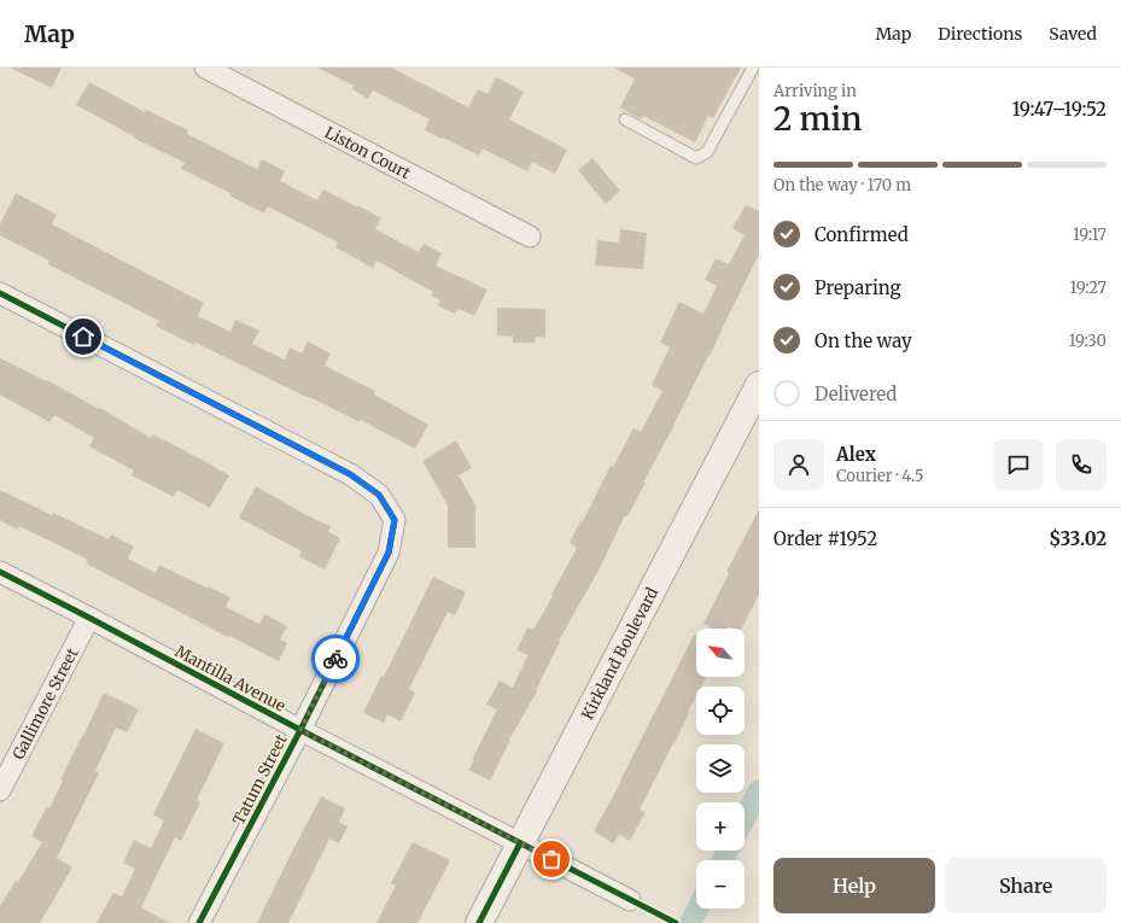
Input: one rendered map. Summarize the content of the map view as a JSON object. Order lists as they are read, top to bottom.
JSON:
{
  "streets": {
    "street": [
      "Liston Court",
      "Kirkland Boulevard",
      "Mantilla Avenue",
      "Gallimore Street",
      "Tatum Street"
    ]
  },
  "crossings": [
    ["Kirkland Boulevard", "Mantilla Avenue"],
    ["Mantilla Avenue", "Gallimore Street"],
    ["Mantilla Avenue", "Tatum Street"]
  ],
  "north": "top left",
  "page": {
    "header": "Map",
    "nav": ["Map", "Directions", "Saved"],
    "heading": ["2 min", "Arriving in", "19:47–19:52"],
    "panel": [
      "Alex",
      "Courier · 4.5",
      "Order #1952",
      "$33.02"
    ],
    "bar": "On the way · 170 m",
    "list": [
      ["Confirmed", "19:17"],
      ["Preparing", "19:27"],
      ["On the way", "19:30"],
      "Delivered"
    ],
    "map_buttons": ["+", "−"],
    "buttons": ["Help", "Share"]
  }
}
